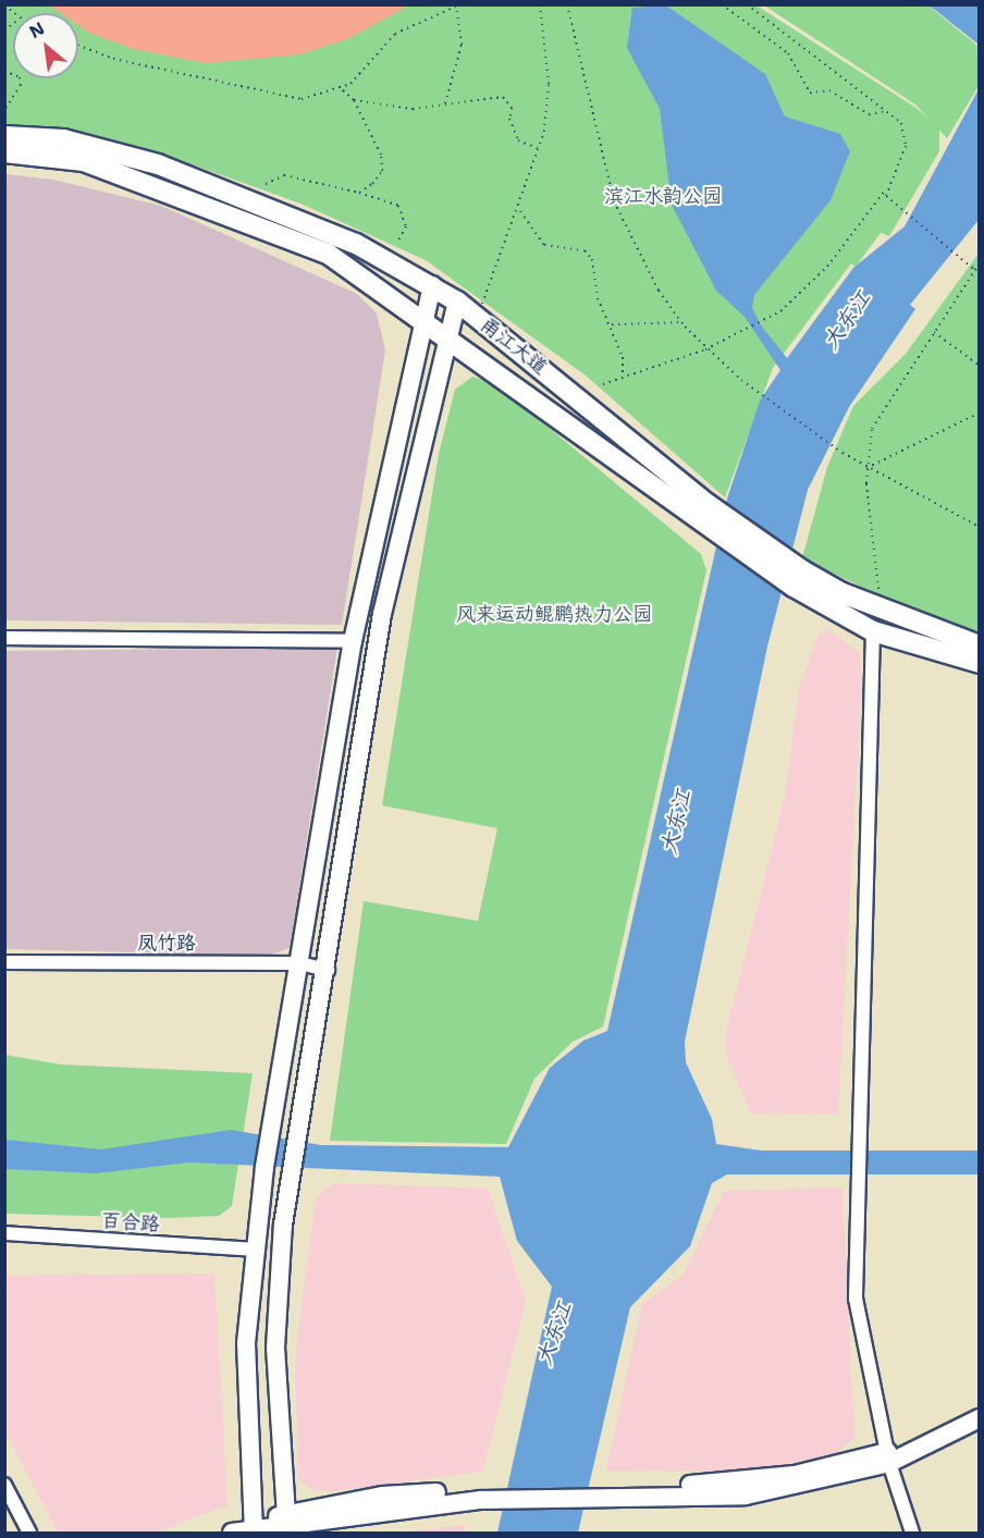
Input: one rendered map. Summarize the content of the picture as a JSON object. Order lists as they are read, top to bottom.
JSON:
{
  "streets": {
    "main road": ["甬江大道"],
    "street": ["凤竹路", "百合路"]
  },
  "water": ["大东江"],
  "parks": ["滨江水韵公园", "风来运动鲲鹏热力公园"],
  "north": "top left"
}
